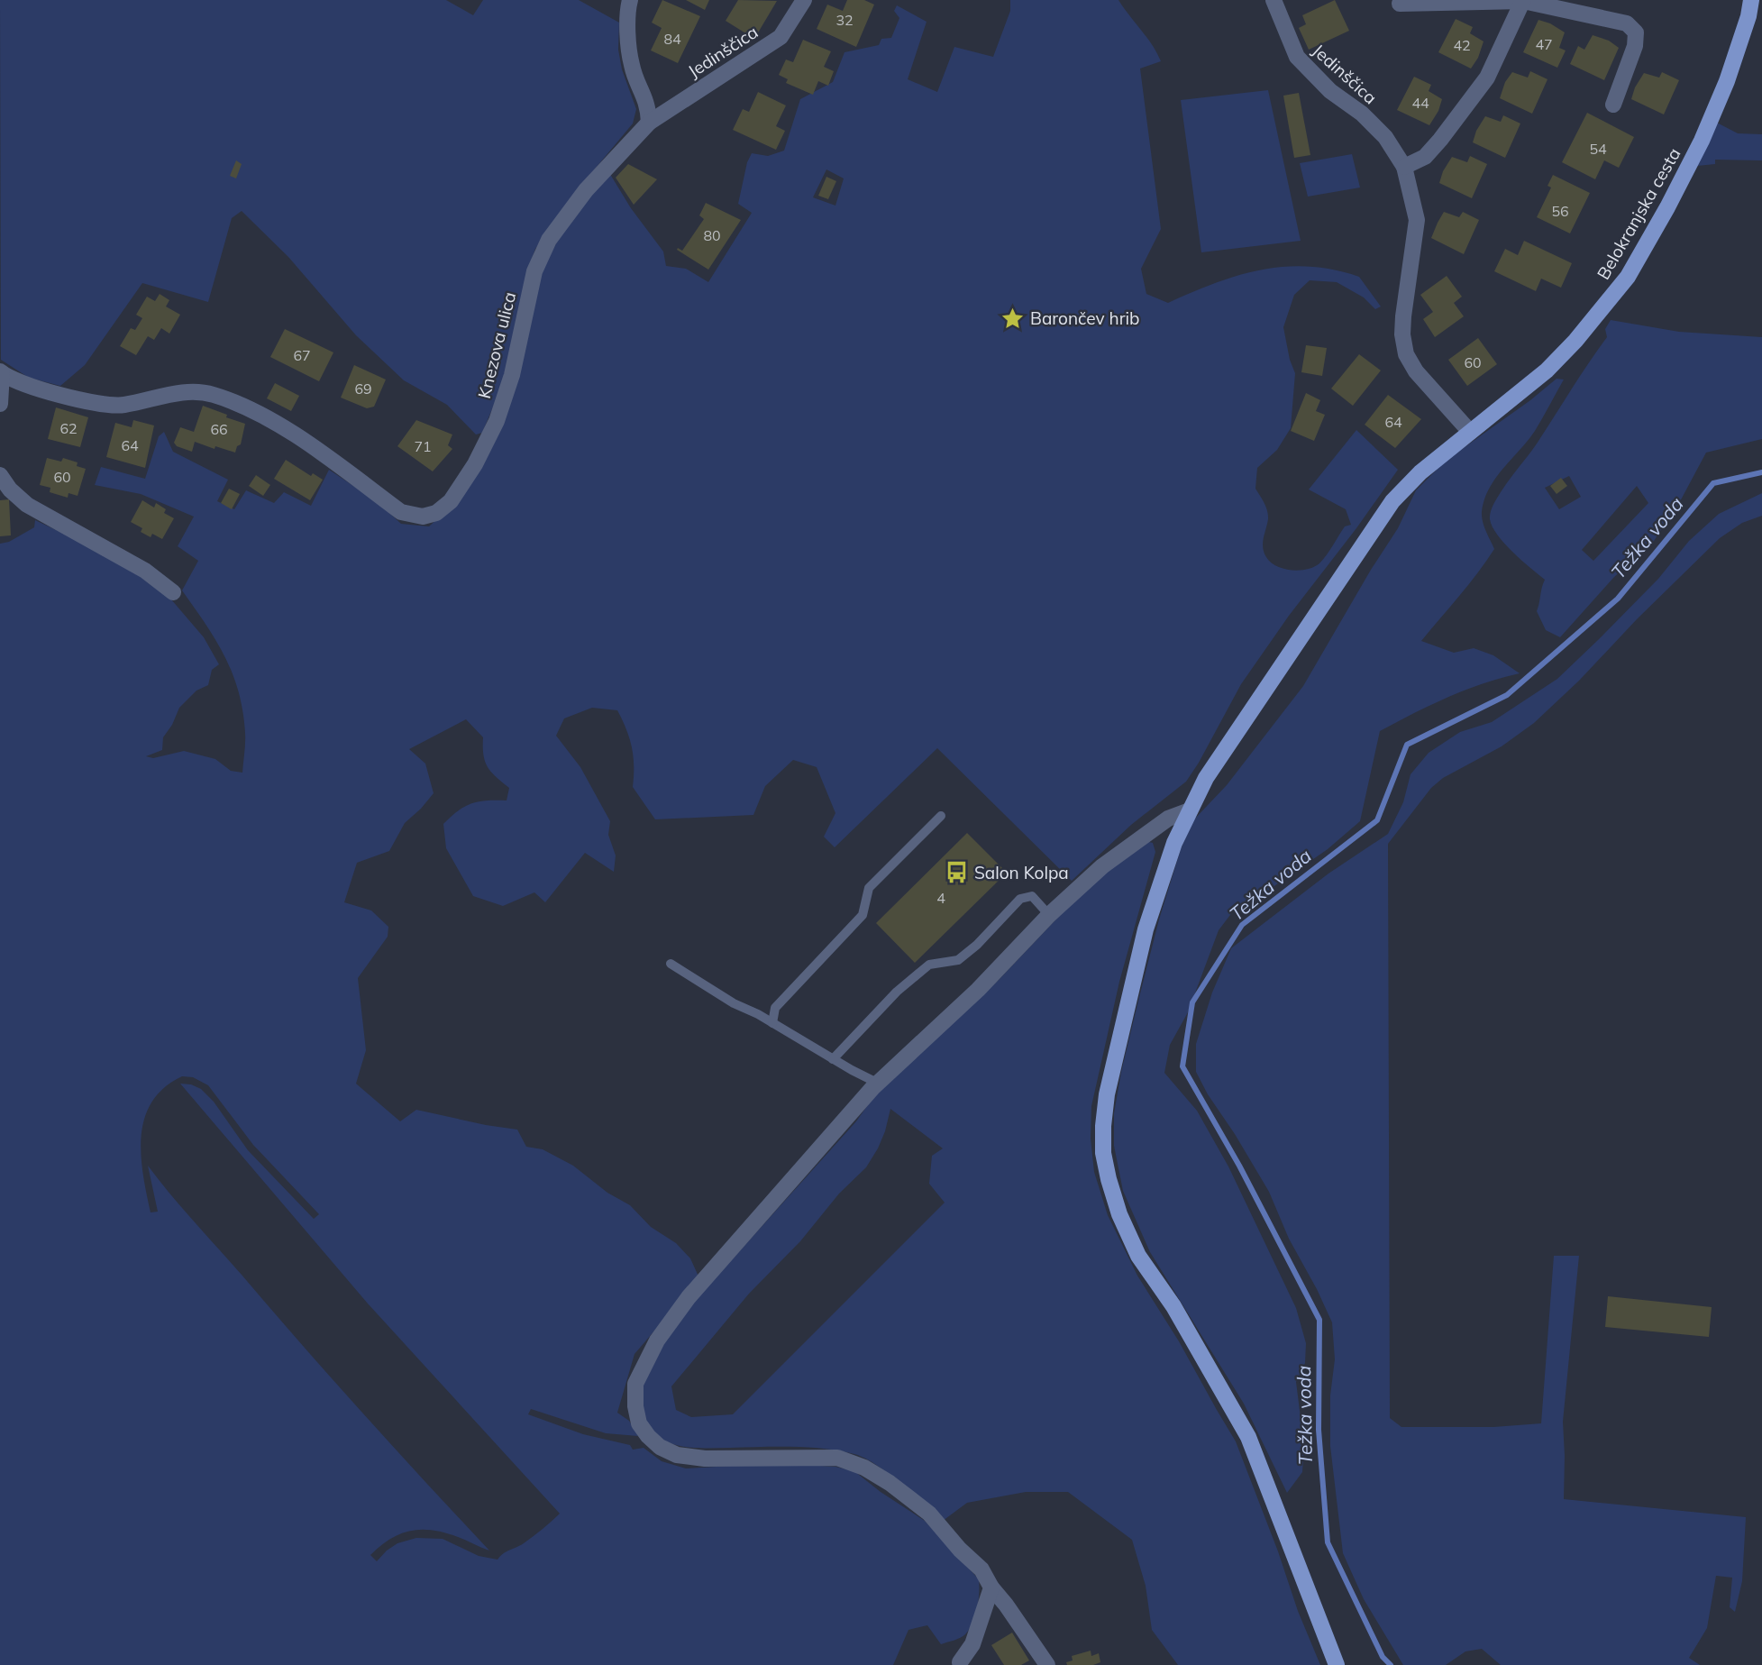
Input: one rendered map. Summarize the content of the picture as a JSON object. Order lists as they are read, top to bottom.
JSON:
{
  "streets": {
    "main road": ["Belokranjska cesta"],
    "street": ["Jedinščica", "Knezova ulica"]
  },
  "crossings": [
    ["Jedinščica", "Belokranjska cesta"],
    ["Jedinščica", "Knezova ulica"]
  ],
  "water": ["Težka voda"],
  "places": {
    "place": ["Barončev hrib"],
    "bus stop": ["Salon Kolpa"]
  },
  "house_numbers": [
    "32",
    "84",
    "47",
    "42",
    "44",
    "54",
    "56",
    "80",
    "67",
    "60",
    "69",
    "64",
    "62",
    "66",
    "64",
    "71",
    "60",
    "4"
  ]
}
